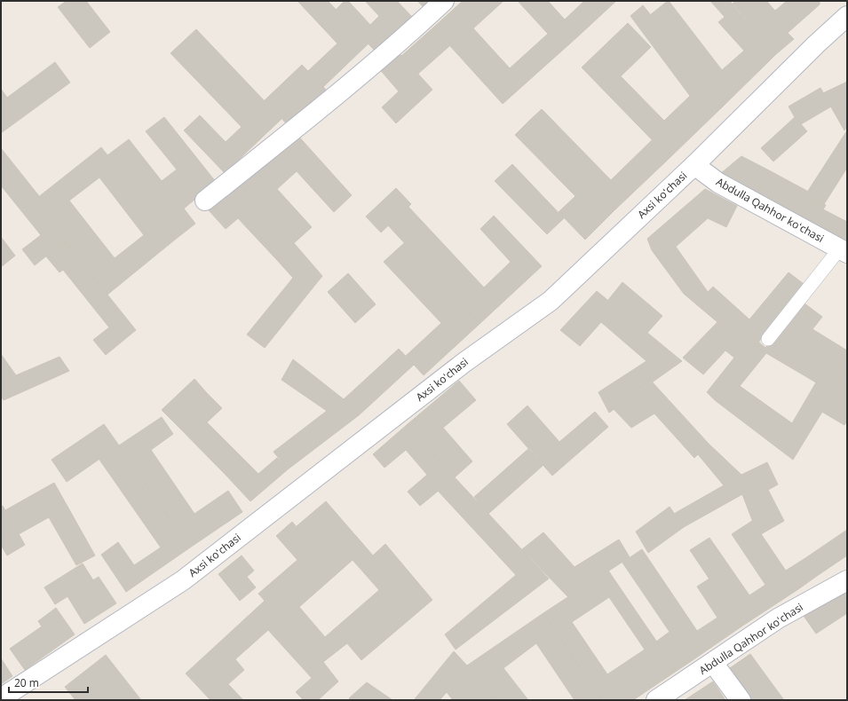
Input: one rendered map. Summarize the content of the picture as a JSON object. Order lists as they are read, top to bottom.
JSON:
{
  "streets": {
    "street": ["Axsi koʻchasi", "Abdulla Qahhor koʻchasi"]
  },
  "crossings": [
    ["Axsi koʻchasi", "Abdulla Qahhor koʻchasi"]
  ],
  "scale_bar": "20 m"
}
